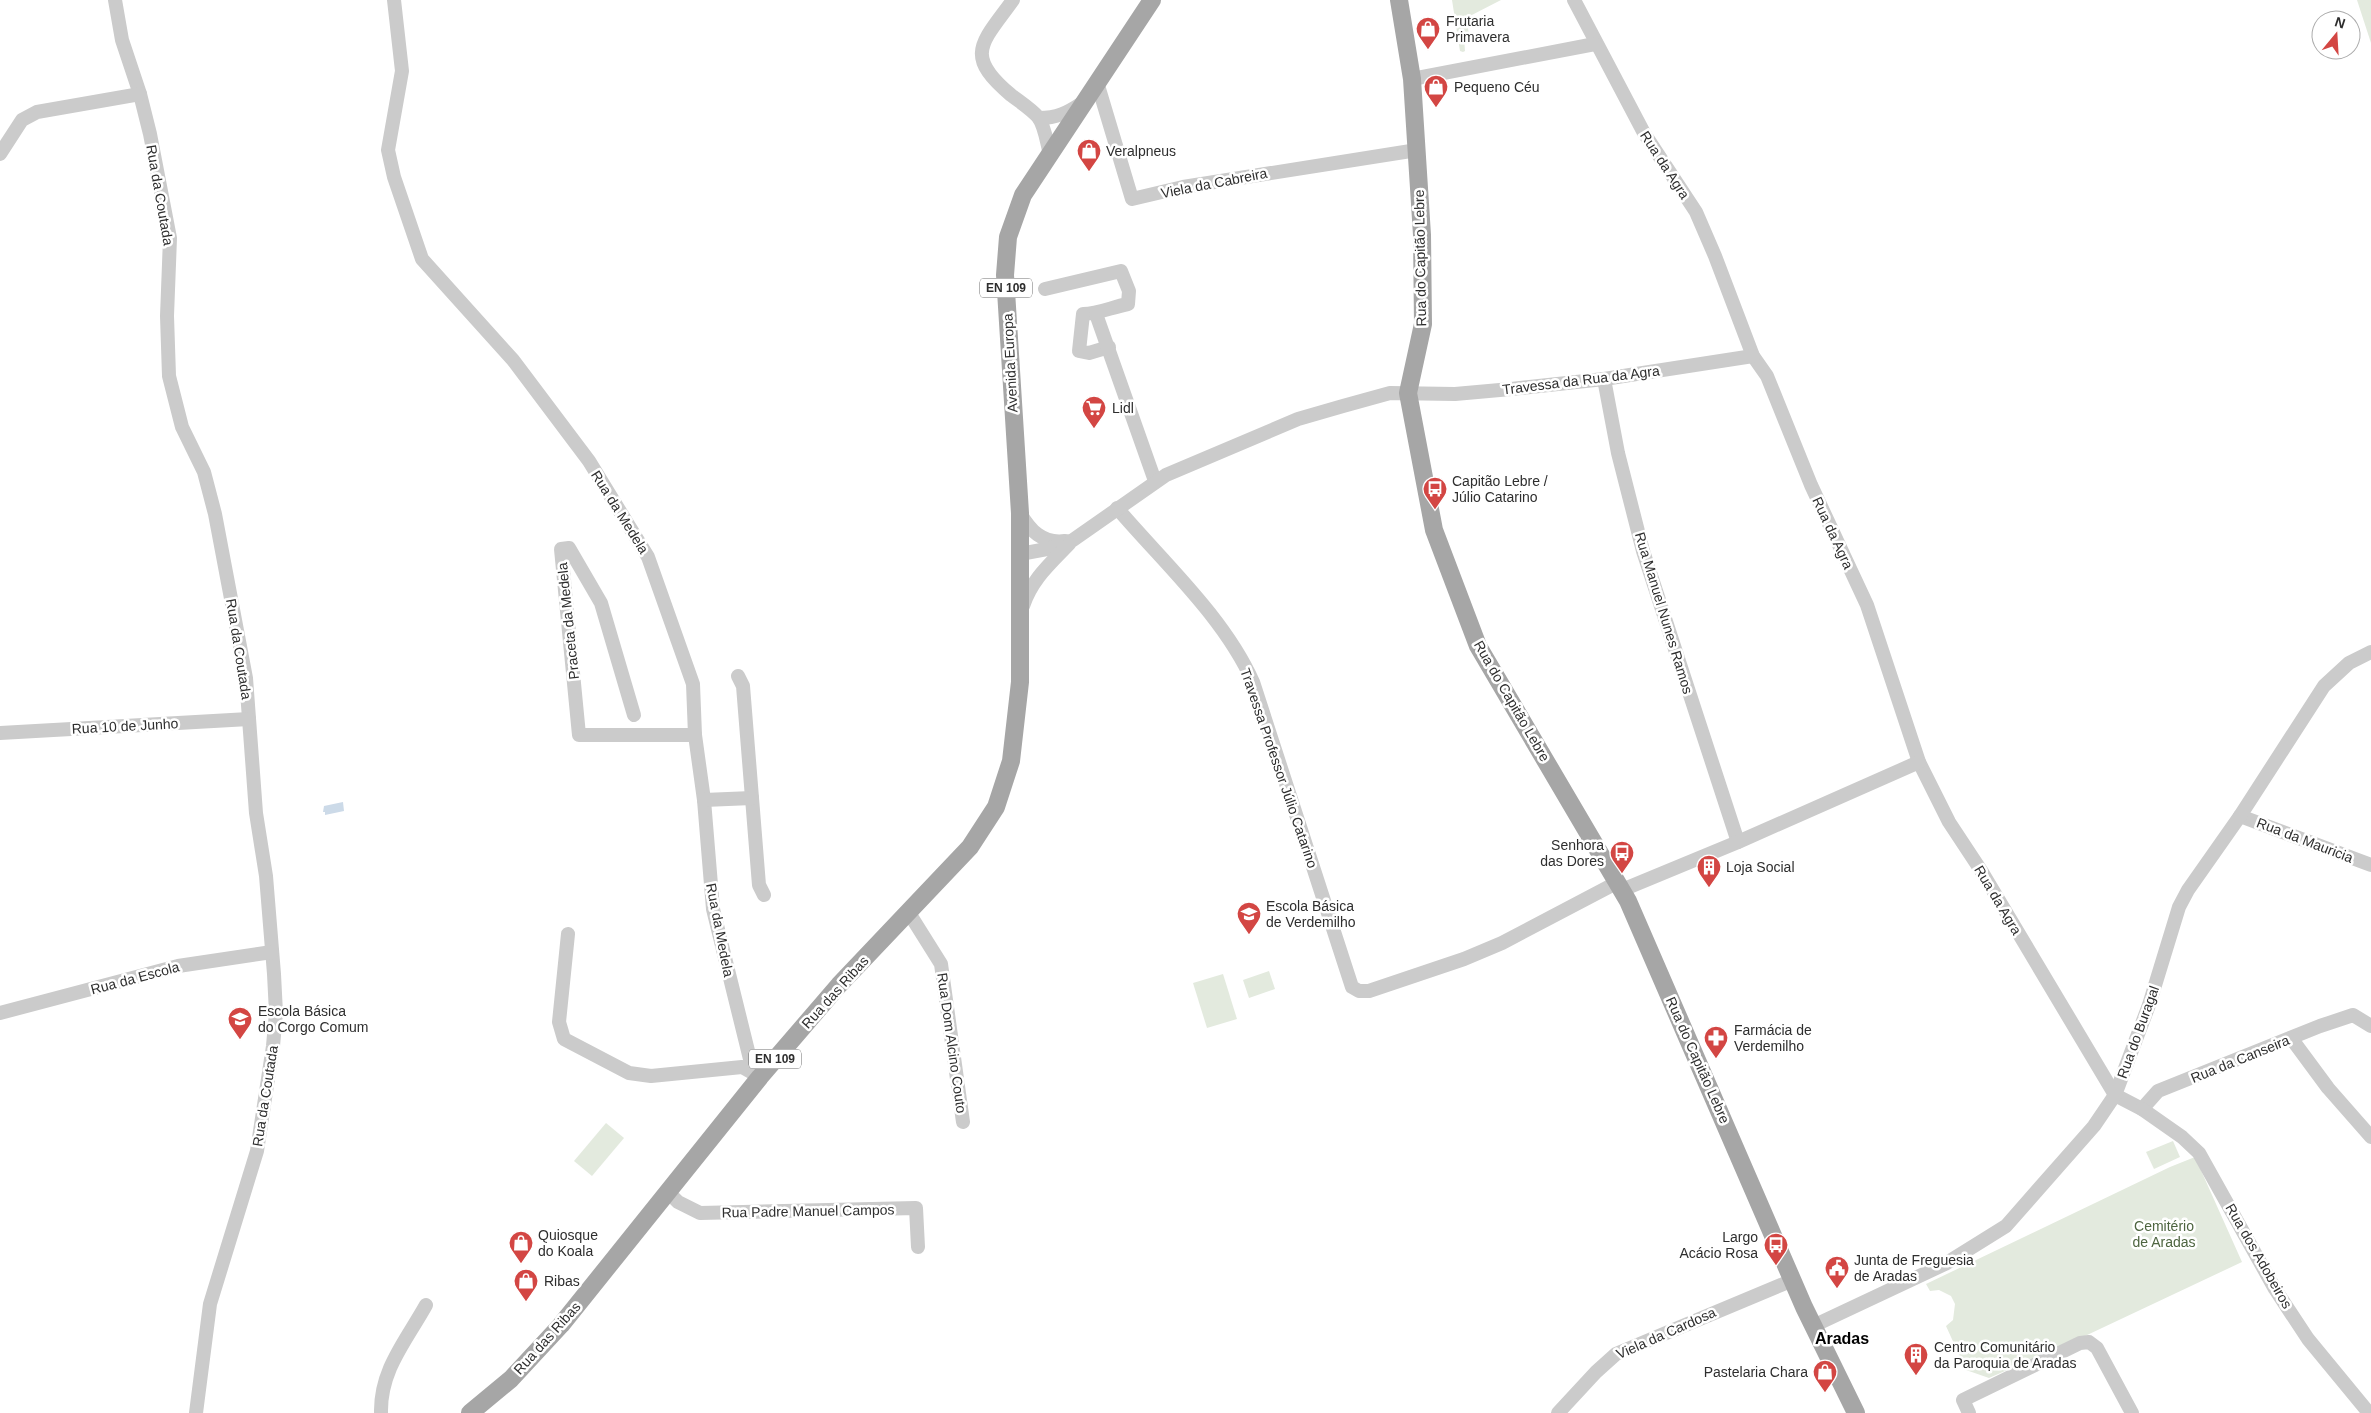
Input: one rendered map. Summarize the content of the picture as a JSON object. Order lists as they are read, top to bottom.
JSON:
{
  "streets": {
    "main road": [
      "Rua do Capitão Lebre",
      "EN 109",
      "Avenida Europa",
      "Rua das Ribas"
    ],
    "street": [
      "Rua da Agra",
      "Viela da Cabreira",
      "Rua da Coutada",
      "Travessa da Rua da Agra",
      "Rua da Medela",
      "Rua Manuel Nunes Ramos",
      "Praceta da Medela",
      "Rua 10 de Junho",
      "Travessa Professor Júlio Catarino",
      "Rua da Mauricia",
      "Rua da Escola",
      "Rua do Buragal",
      "Rua Dom Alcino Couto",
      "Rua da Canseira",
      "Rua Padre Manuel Campos",
      "Rua dos Adobeiros",
      "Viela da Cardosa"
    ]
  },
  "crossings": [
    ["Rua da Agra", "Travessa da Rua da Agra"],
    ["Rua da Agra", "Rua do Buragal"],
    ["Viela da Cabreira", "Rua do Capitão Lebre"],
    ["Viela da Cabreira", "Avenida Europa"],
    ["Rua da Coutada", "Rua 10 de Junho"],
    ["Rua da Coutada", "Rua da Escola"],
    ["Rua do Capitão Lebre", "Travessa da Rua da Agra"],
    ["Rua do Capitão Lebre", "Travessa Professor Júlio Catarino"],
    ["Rua do Capitão Lebre", "Rua do Buragal"],
    ["Rua do Capitão Lebre", "Viela da Cardosa"],
    ["Avenida Europa", "Rua das Ribas"],
    ["Travessa da Rua da Agra", "Rua Manuel Nunes Ramos"],
    ["Travessa da Rua da Agra", "Travessa Professor Júlio Catarino"],
    ["Rua da Medela", "Praceta da Medela"],
    ["Rua da Medela", "Rua das Ribas"],
    ["Rua da Mauricia", "Rua do Buragal"],
    ["Rua das Ribas", "Rua Dom Alcino Couto"],
    ["Rua das Ribas", "Rua Padre Manuel Campos"],
    ["Rua da Canseira", "Rua dos Adobeiros"]
  ],
  "districts": ["Aradas"],
  "parks": ["Cemitério de Aradas"],
  "places": {
    "shop": [
      "Frutaria Primavera",
      "Pequeno Céu",
      "Veralpneus",
      "Quiosque do Koala",
      "Ribas",
      "Pastelaria Chara"
    ],
    "supermarket": ["Lidl"],
    "bus stop": ["Capitão Lebre / Júlio Catarino", "Senhora das Dores", "Largo Acácio Rosa"],
    "building": ["Loja Social", "Centro Comunitário da Paroquia de Aradas"],
    "school or university": ["Escola Básica de Verdemilho", "Escola Básica do Corgo Comum"],
    "pharmacy": ["Farmácia de Verdemilho"],
    "public building": ["Junta de Freguesia de Aradas"]
  },
  "north": "top"
}
